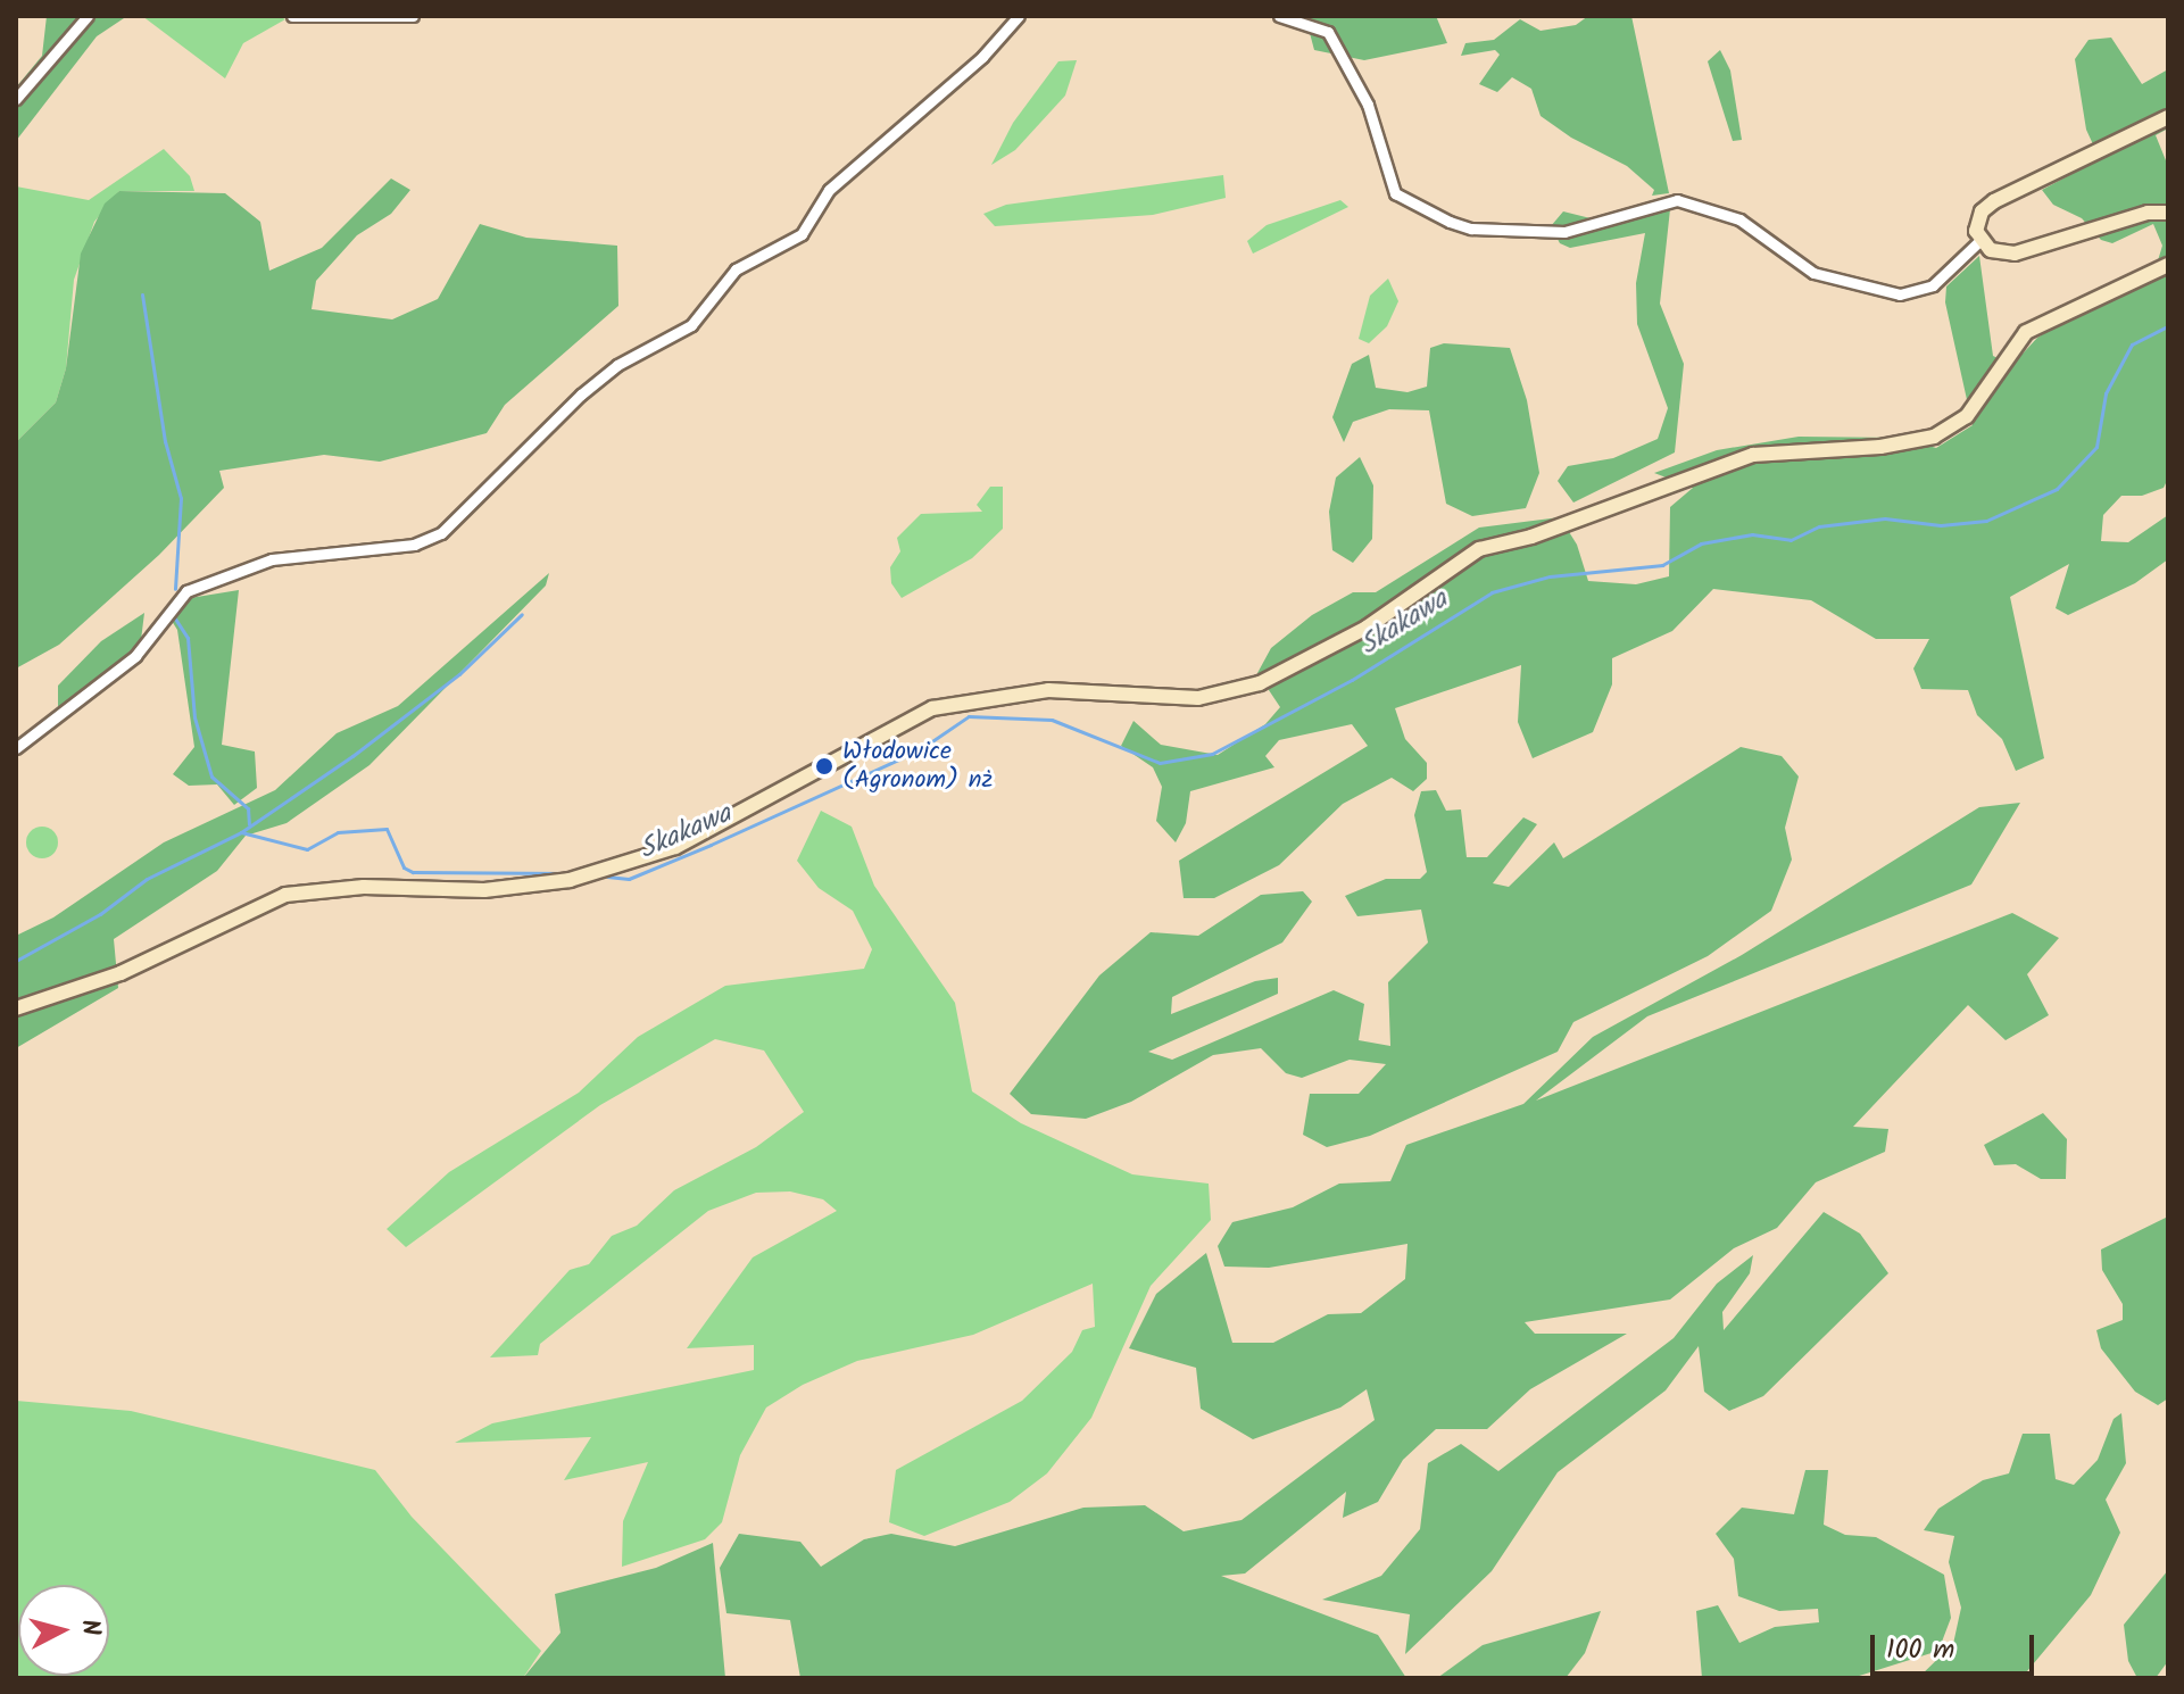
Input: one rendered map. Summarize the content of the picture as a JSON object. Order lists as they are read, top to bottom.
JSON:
{
  "water": ["Skakawa"],
  "places": ["Włodowice (Agronom) nż"],
  "scale_bar": "100 m",
  "north": "right"
}
